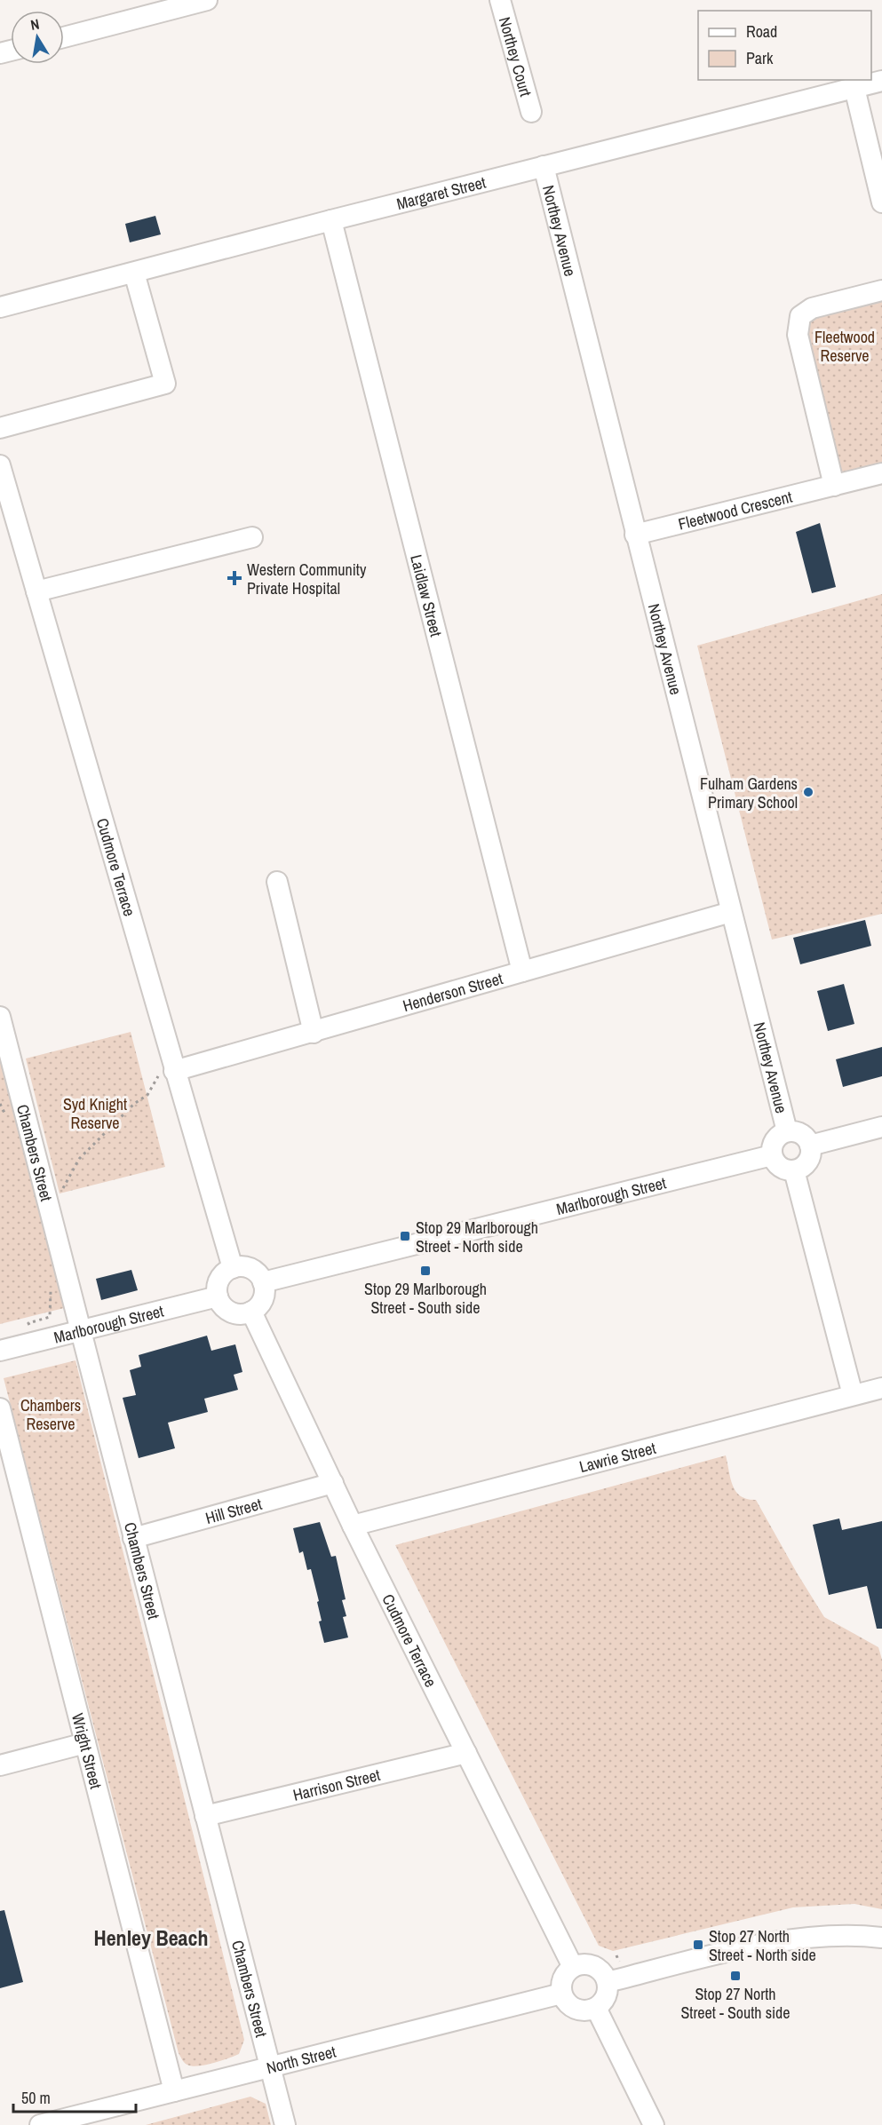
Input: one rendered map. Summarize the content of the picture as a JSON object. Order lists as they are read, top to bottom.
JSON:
{
  "streets": {
    "street": [
      "Northey Court",
      "Margaret Street",
      "Northey Avenue",
      "Fleetwood Crescent",
      "Laidlaw Street",
      "Cudmore Terrace",
      "Henderson Street",
      "Chambers Street",
      "Marlborough Street",
      "Lawrie Street",
      "Hill Street",
      "Wright Street",
      "Harrison Street",
      "North Street"
    ]
  },
  "crossings": [
    ["Margaret Street", "Northey Avenue"],
    ["Margaret Street", "Laidlaw Street"],
    ["Northey Avenue", "Fleetwood Crescent"],
    ["Northey Avenue", "Henderson Street"],
    ["Northey Avenue", "Marlborough Street"],
    ["Laidlaw Street", "Henderson Street"],
    ["Cudmore Terrace", "Henderson Street"],
    ["Cudmore Terrace", "Marlborough Street"],
    ["Cudmore Terrace", "Lawrie Street"],
    ["Cudmore Terrace", "Hill Street"],
    ["Cudmore Terrace", "Harrison Street"],
    ["Cudmore Terrace", "North Street"],
    ["Chambers Street", "Marlborough Street"],
    ["Chambers Street", "Hill Street"],
    ["Chambers Street", "Harrison Street"],
    ["Chambers Street", "North Street"],
    ["Wright Street", "North Street"]
  ],
  "districts": ["Henley Beach"],
  "parks": ["Fleetwood Reserve", "Syd Knight Reserve", "Chambers Reserve"],
  "places": {
    "health": ["Western Community Private Hospital"],
    "other": ["Fulham Gardens Primary School"],
    "transit": [
      "Stop 29 Marlborough Street - North side",
      "Stop 29 Marlborough Street - South side",
      "Stop 27 North Street - North side",
      "Stop 27 North Street - South side"
    ]
  },
  "legend": ["Road", "Park"],
  "scale_bar": "50 m",
  "north": "top"
}
